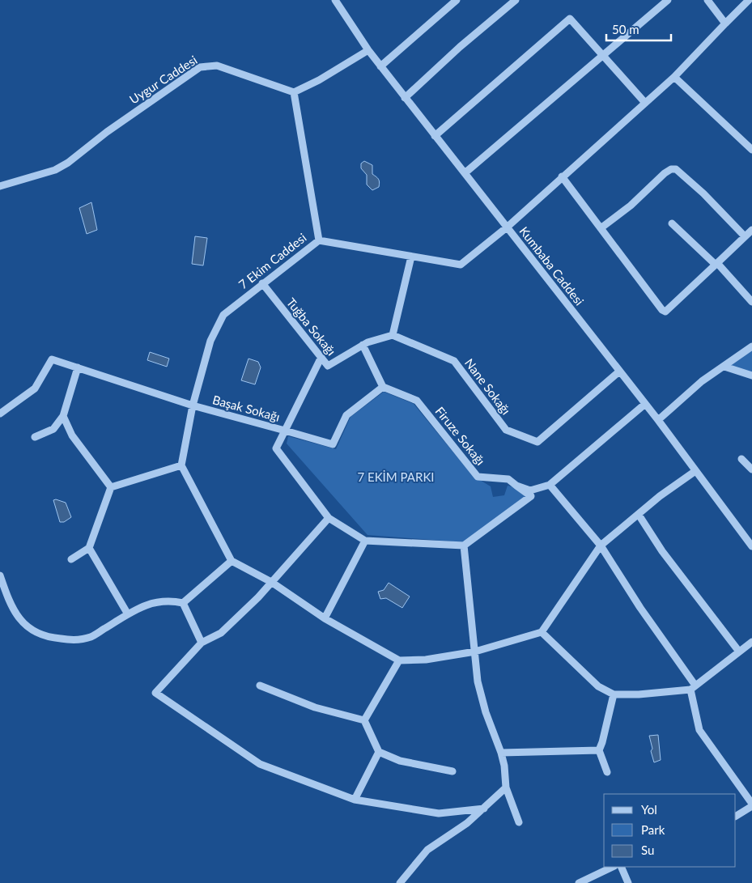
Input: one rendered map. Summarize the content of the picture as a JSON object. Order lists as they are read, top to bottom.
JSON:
{
  "streets": {
    "street": [
      "Uygur Caddesi",
      "7 Ekim Caddesi",
      "Kumbaba Caddesi",
      "Tuğba Sokağı",
      "Nane Sokağı",
      "Başak Sokağı",
      "Firuze Sokağı"
    ]
  },
  "crossings": [
    ["7 Ekim Caddesi", "Kumbaba Caddesi"],
    ["7 Ekim Caddesi", "Tuğba Sokağı"],
    ["7 Ekim Caddesi", "Başak Sokağı"],
    ["Kumbaba Caddesi", "Nane Sokağı"],
    ["Kumbaba Caddesi", "Firuze Sokağı"],
    ["Tuğba Sokağı", "Nane Sokağı"],
    ["Tuğba Sokağı", "Başak Sokağı"]
  ],
  "parks": ["7 EKİM PARKI"],
  "legend": ["Yol", "Park", "Su"],
  "scale_bar": "50 m"
}
